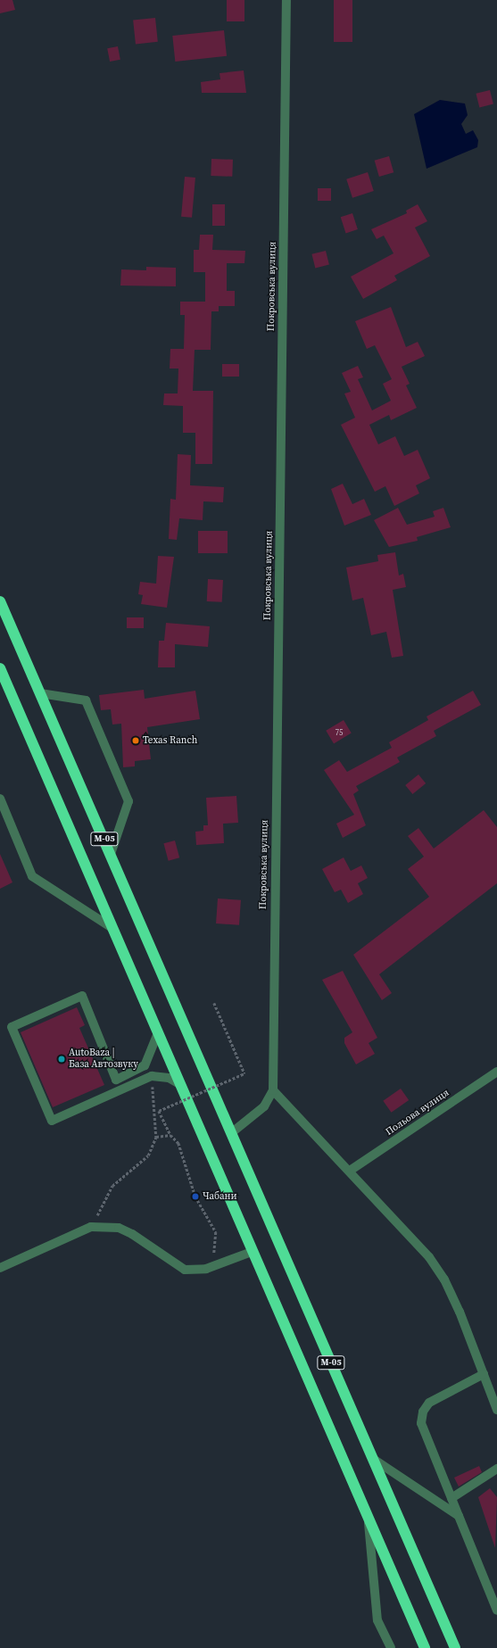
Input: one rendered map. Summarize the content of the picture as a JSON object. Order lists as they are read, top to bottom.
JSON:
{
  "streets": {
    "highway": ["М-05"],
    "street": ["Покровська вулиця", "Польова вулиця"]
  },
  "crossings": [
    ["Покровська вулиця", "М-05"]
  ],
  "places": ["Texas Ranch", "AutoBaza | База Автозвуку", "Чабани"],
  "house_numbers": ["75"]
}
